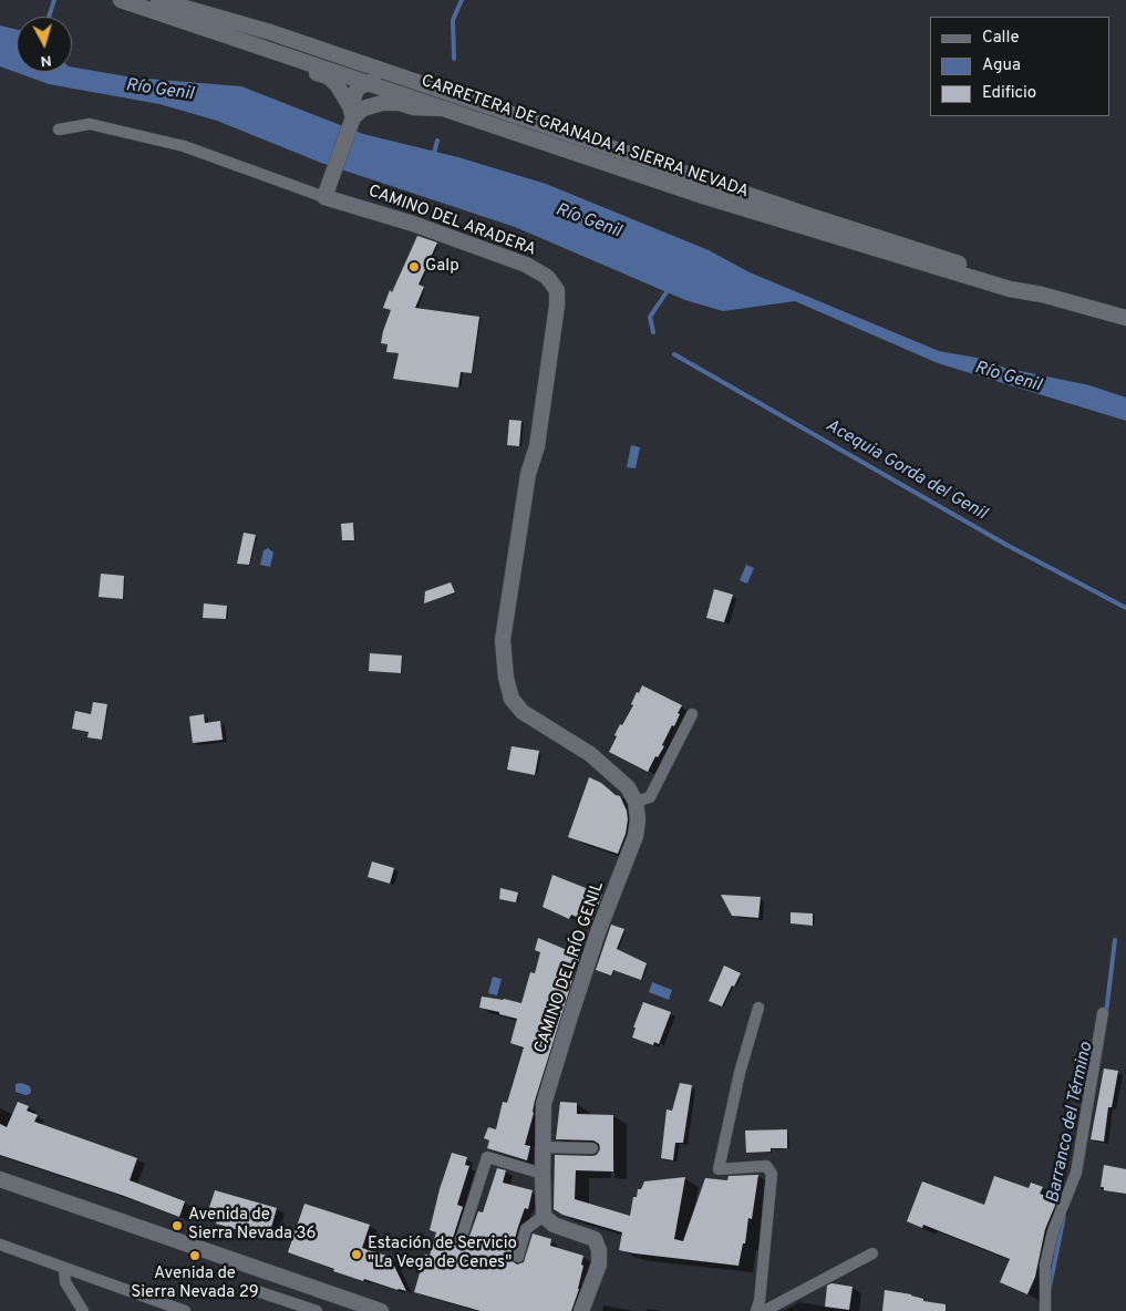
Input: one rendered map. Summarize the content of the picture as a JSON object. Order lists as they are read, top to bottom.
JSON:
{
  "streets": {
    "main road": ["CARRETERA DE GRANADA A SIERRA NEVADA", "CAMINO DEL ARADERA", "CAMINO DEL RÍO GENIL"]
  },
  "crossings": [
    ["CAMINO DEL ARADERA", "CAMINO DEL RÍO GENIL"]
  ],
  "water": ["Río Genil", "Acequia Gorda del Genil", "Barranco del Término"],
  "places": [
    "Galp",
    "Avenida de Sierra Nevada 36",
    "Estación de Servicio \"La Vega de Cenes\"",
    "Avenida de Sierra Nevada 29"
  ],
  "legend": ["Calle", "Agua", "Edificio"],
  "north": "bottom"
}
